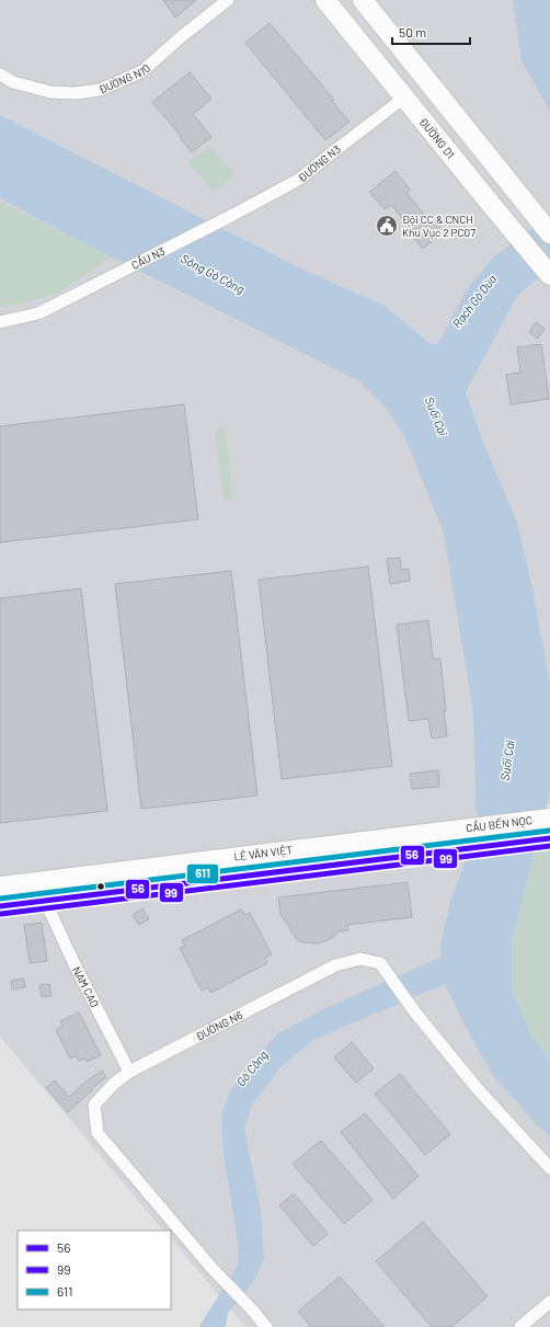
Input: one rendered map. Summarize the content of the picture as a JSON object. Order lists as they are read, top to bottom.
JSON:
{
  "streets": {
    "main road": ["ĐƯỜNG D1", "CẦU BẾN NỌC", "LÊ VĂN VIỆT"],
    "street": [
      "ĐƯỜNG N10",
      "ĐƯỜNG N3",
      "CẦU N3",
      "NAM CAO",
      "ĐƯỜNG N6"
    ]
  },
  "crossings": [
    ["ĐƯỜNG D1", "ĐƯỜNG N3"],
    ["ĐƯỜNG N3", "CẦU N3"],
    ["CẦU BẾN NỌC", "LÊ VĂN VIỆT"],
    ["LÊ VĂN VIỆT", "NAM CAO"],
    ["NAM CAO", "ĐƯỜNG N6"]
  ],
  "water": [
    "Sông Gò Công",
    "Rạch Gò Dừa",
    "Suối Cái",
    "Gò Công"
  ],
  "places": {
    "public building": ["Đội CC & CNCH Khu Vực 2 PC07"]
  },
  "lines": ["transit line 611", "transit line 56", "transit line 99"],
  "legend": ["56", "99", "611"],
  "scale_bar": "50 m"
}
